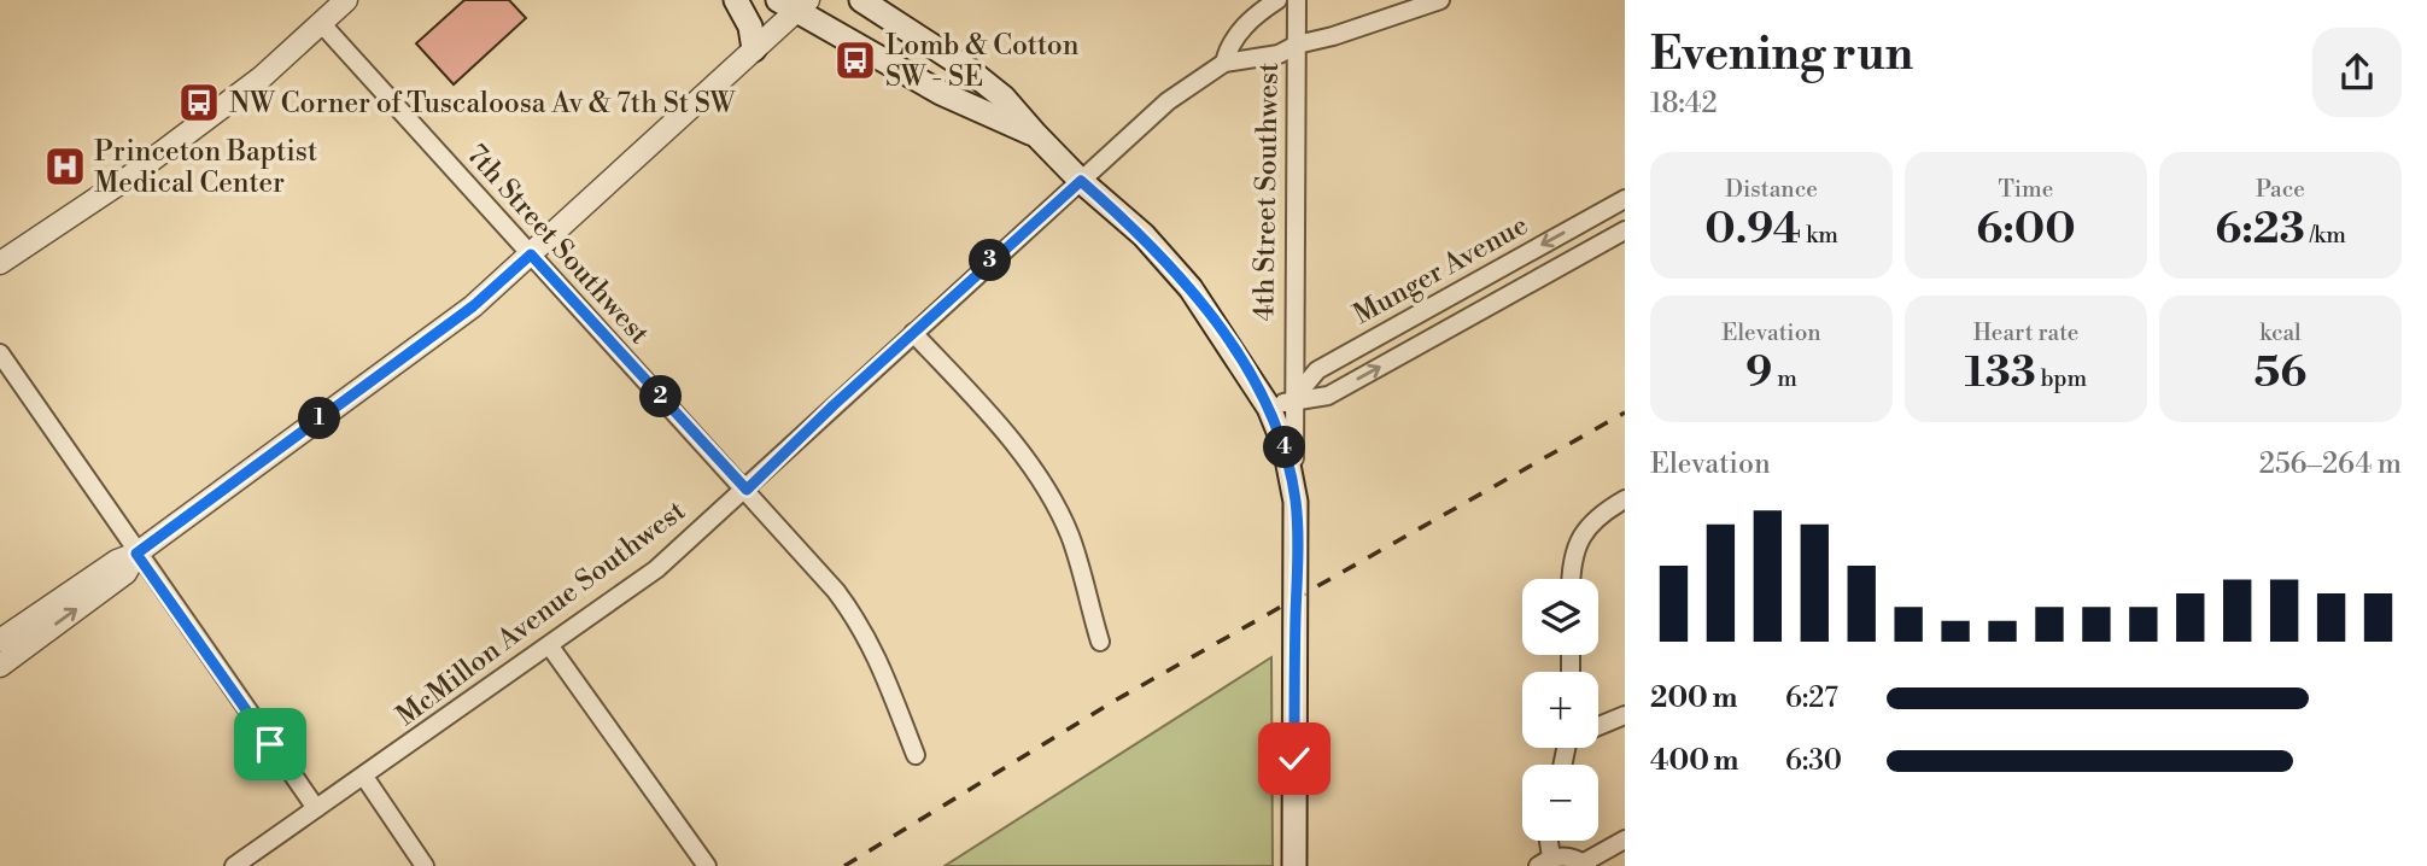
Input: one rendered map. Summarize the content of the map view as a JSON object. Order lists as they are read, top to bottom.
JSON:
{
  "streets": {
    "main road": ["4th Street Southwest"],
    "street": ["7th Street Southwest", "Munger Avenue", "McMillon Avenue Southwest"]
  },
  "crossings": [
    ["4th Street Southwest", "Munger Avenue"],
    ["4th Street Southwest", "McMillon Avenue Southwest"],
    ["7th Street Southwest", "McMillon Avenue Southwest"]
  ],
  "places": {
    "bus stop": ["Lomb & Cotton SW - SE", "NW Corner of Tuscaloosa Av & 7th St SW"],
    "hospital": ["Princeton Baptist Medical Center"]
  },
  "page": {
    "heading": ["Evening run", "18:42"],
    "stats": [
      ["Distance", "0.94 km"],
      ["Time", "6:00"],
      ["Pace", "6:23 /km"],
      ["Elevation", "9 m"],
      ["Heart rate", "133 bpm"],
      ["kcal", "56"]
    ],
    "pins": [
      "3",
      "2",
      "1",
      "4"
    ],
    "chart": ["Elevation", "256–264 m"],
    "map_buttons": ["+", "−"],
    "list": [
      {
        "name": "200 m",
        "note": "6:27"
      },
      {
        "name": "400 m",
        "note": "6:30"
      }
    ]
  }
}
